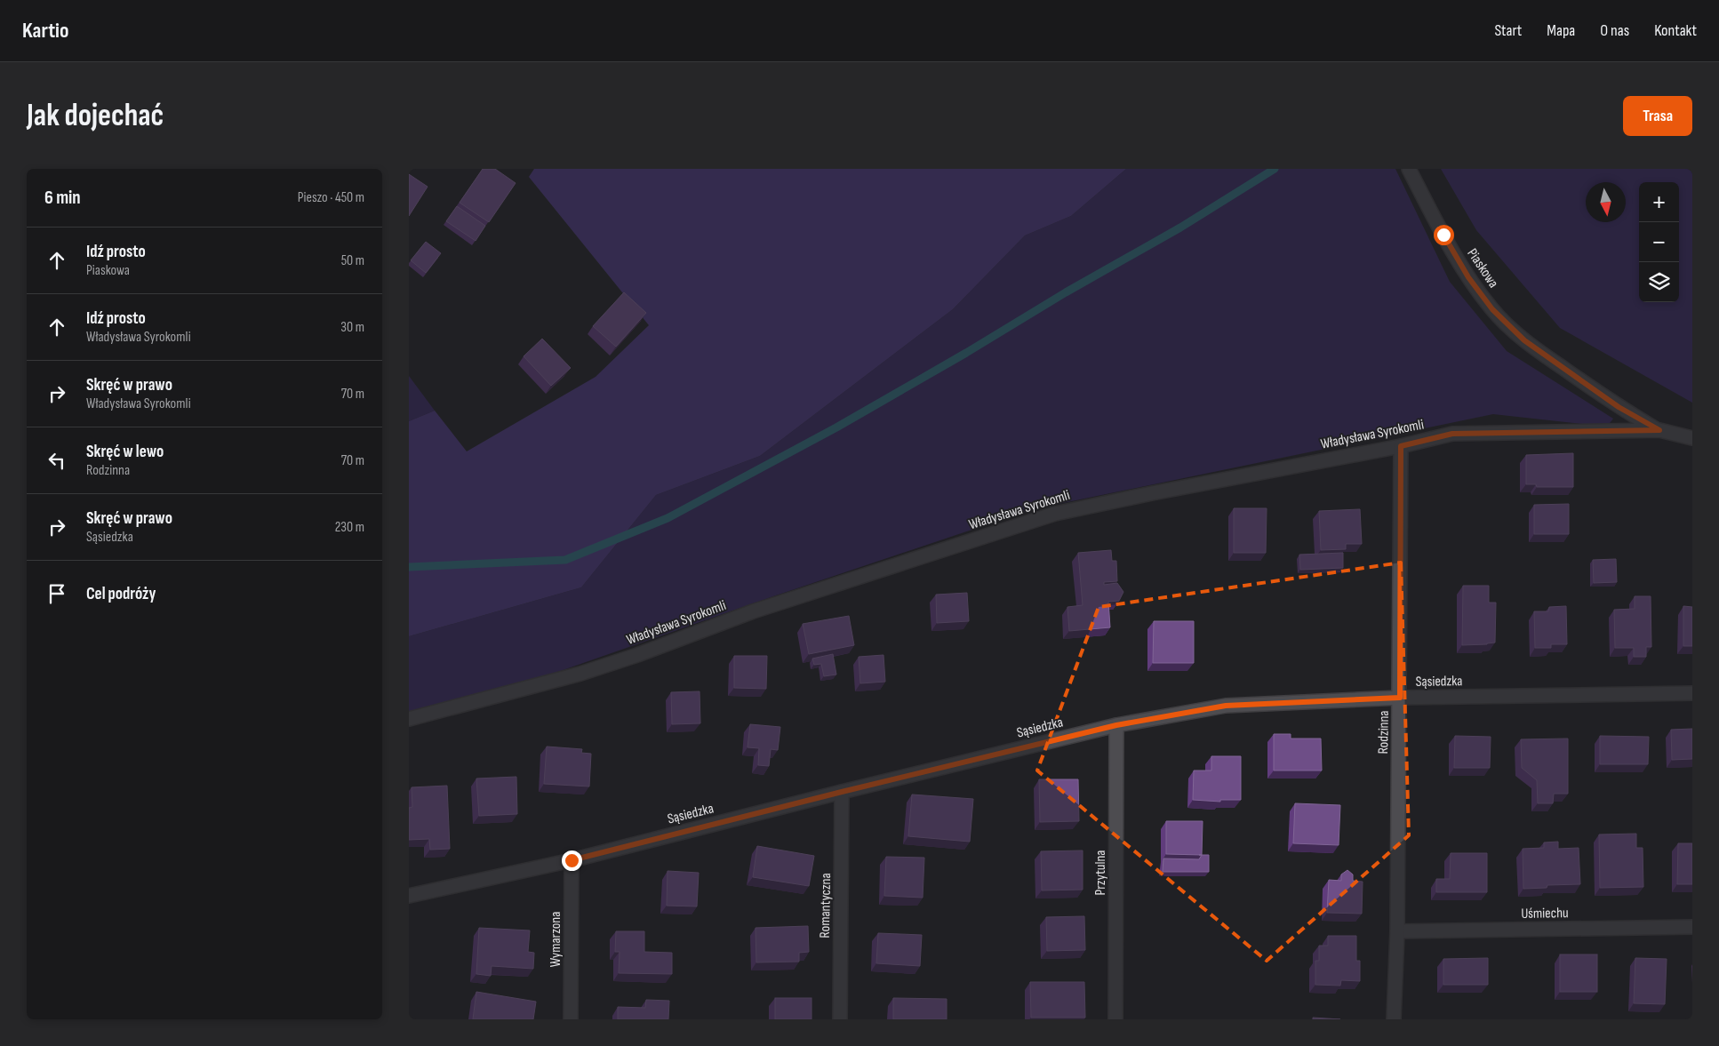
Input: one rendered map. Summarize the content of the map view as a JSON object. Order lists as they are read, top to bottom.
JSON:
{
  "streets": {
    "street": [
      "Piaskowa",
      "Władysława Syrokomli",
      "Sąsiedzka",
      "Rodzinna",
      "Przytulna",
      "Romantyczna",
      "Uśmiechu",
      "Wymarzona"
    ]
  },
  "crossings": [
    ["Piaskowa", "Władysława Syrokomli"],
    ["Władysława Syrokomli", "Rodzinna"],
    ["Sąsiedzka", "Rodzinna"],
    ["Sąsiedzka", "Przytulna"],
    ["Sąsiedzka", "Romantyczna"],
    ["Sąsiedzka", "Wymarzona"],
    ["Rodzinna", "Uśmiechu"]
  ],
  "north": "bottom",
  "page": {
    "header": "Kartio",
    "nav": [
      "Start",
      "Mapa",
      "O nas",
      "Kontakt"
    ],
    "buttons": "Trasa",
    "title": "Jak dojechać",
    "heading": ["6 min", "Pieszo · 450 m"],
    "map_buttons": ["+", "−"],
    "list": [
      ["Idź prosto", "Piaskowa", "50 m"],
      ["Idź prosto", "Władysława Syrokomli", "30 m"],
      ["Skręć w prawo", "Władysława Syrokomli", "70 m"],
      ["Skręć w lewo", "Rodzinna", "70 m"],
      ["Skręć w prawo", "Sąsiedzka", "230 m"],
      "Cel podróży"
    ]
  }
}
